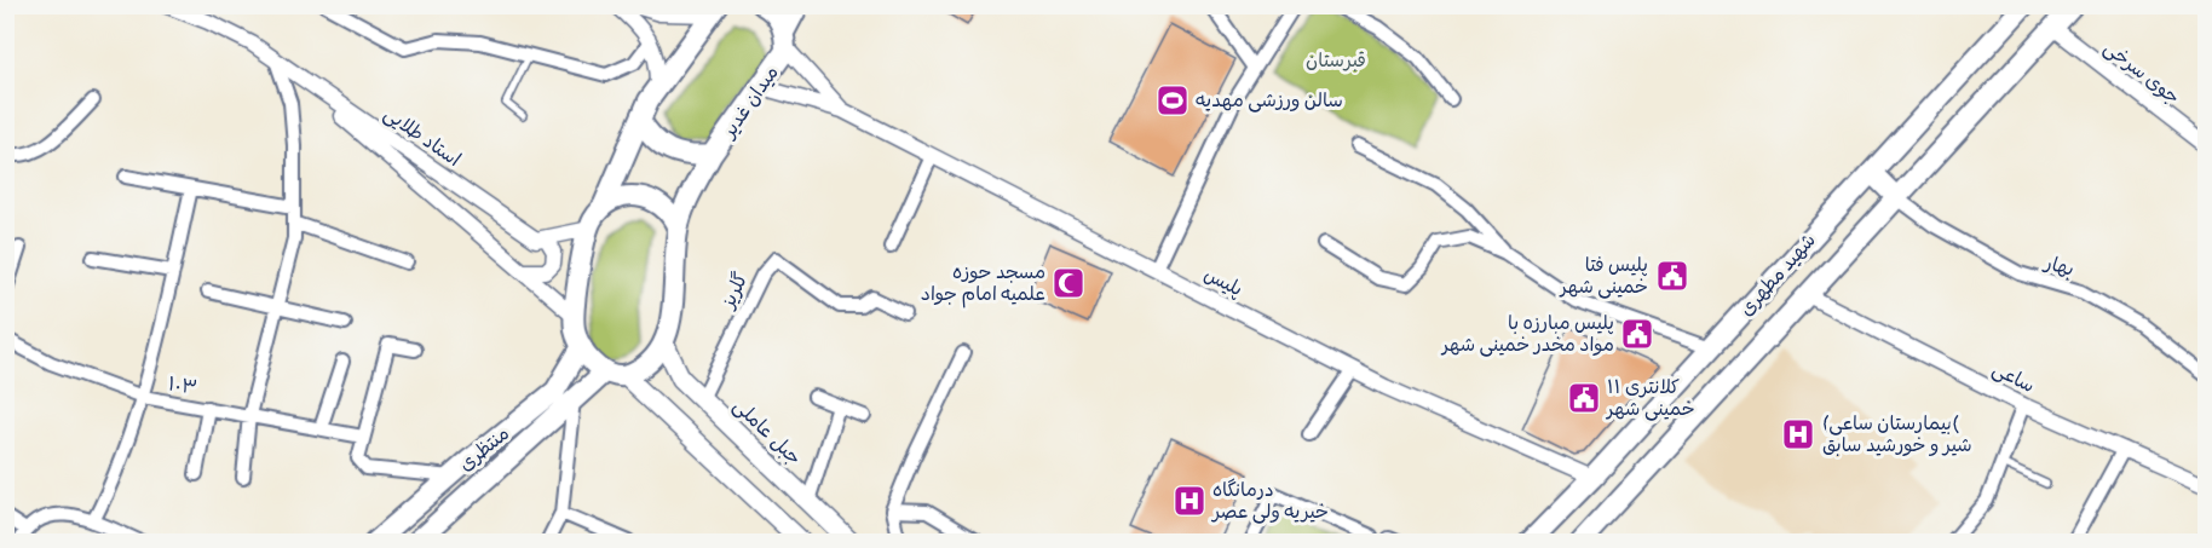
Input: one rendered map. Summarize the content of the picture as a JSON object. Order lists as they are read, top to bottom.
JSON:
{
  "streets": {
    "main road": [
      "میدان غدیر",
      "شهید مطهری",
      "جبل عاملی",
      "منتظری"
    ],
    "street": [
      "جوی سرخی",
      "استاد طلایی",
      "بهار",
      "پلیس",
      "گلریز",
      "ساعی",
      "۱۰۳"
    ]
  },
  "crossings": [
    ["جوی سرخی", "شهید مطهری"],
    ["بهار", "شهید مطهری"],
    ["شهید مطهری", "پلیس"],
    ["شهید مطهری", "ساعی"],
    ["گلریز", "جبل عاملی"]
  ],
  "parks": ["قبرستان"],
  "places": {
    "sports": ["سالن ورزشی مهدیه"],
    "public building": ["پلیس فتا خمینی شهر", "پلیس مبارزه با مواد مخدر خمینی شهر", "کلانتری ۱۱ خمینی شهر"],
    "mosque": ["مسجد حوزه علمیه امام جواد"],
    "hospital": ["(بیمارستان ساعی( شیر و خورشید سابق", "درمانگاه خیریه ولی عصر"]
  }
}
